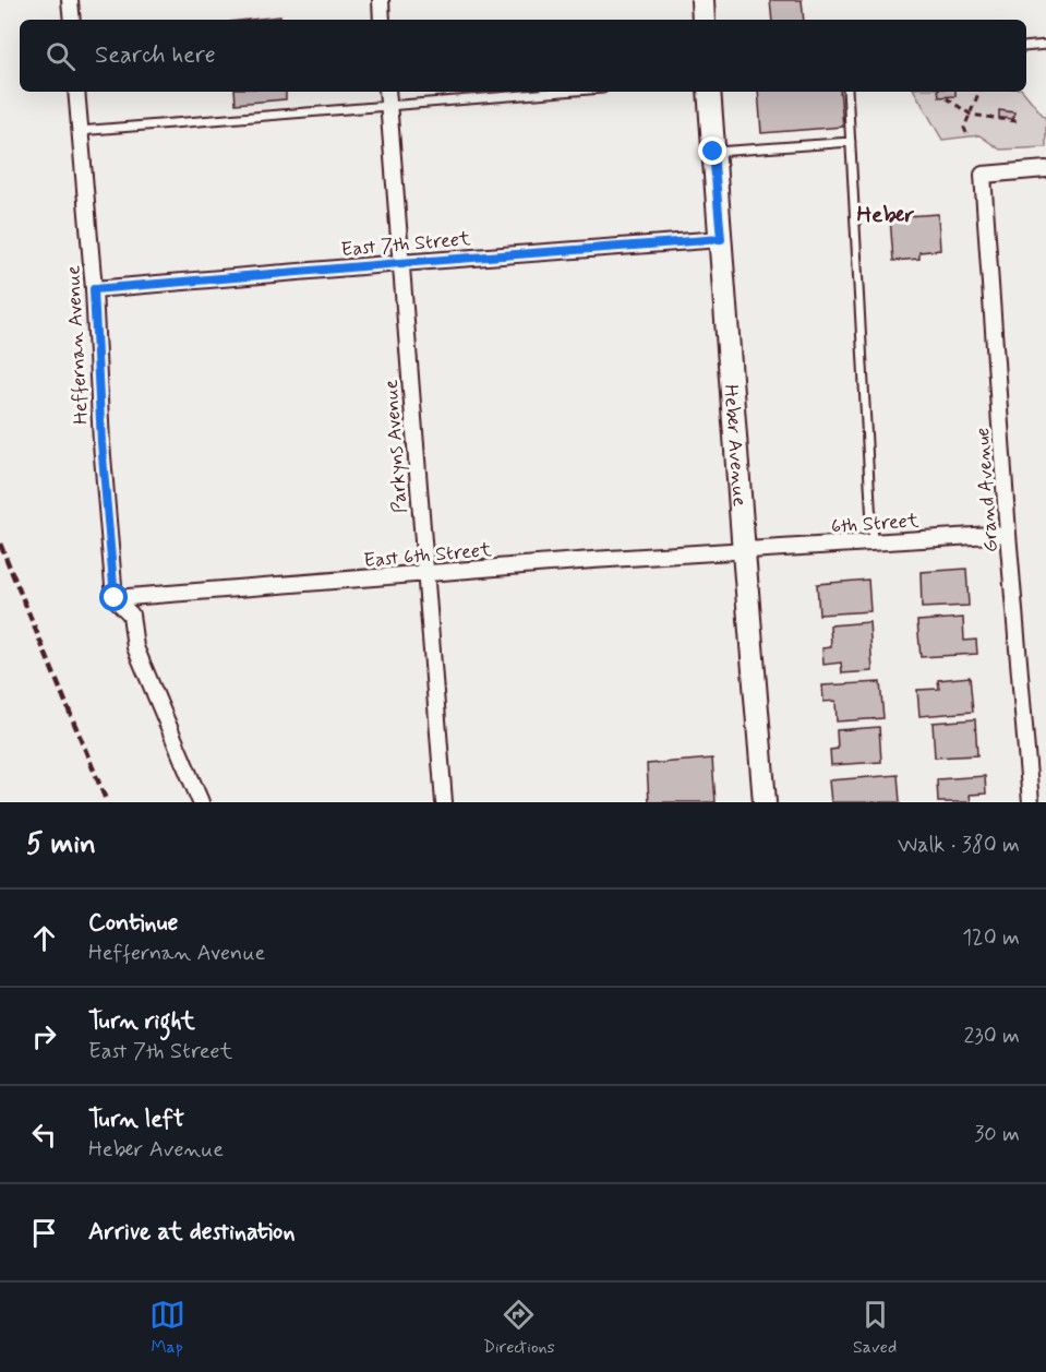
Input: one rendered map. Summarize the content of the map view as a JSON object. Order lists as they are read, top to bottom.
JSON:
{
  "streets": {
    "street": [
      "East 7th Street",
      "Heffernan Avenue",
      "Heber Avenue",
      "Parkyns Avenue",
      "Grand Avenue",
      "6th Street",
      "East 6th Street"
    ]
  },
  "crossings": [
    ["East 7th Street", "Heffernan Avenue"],
    ["East 7th Street", "Heber Avenue"],
    ["East 7th Street", "Parkyns Avenue"],
    ["Heffernan Avenue", "East 6th Street"],
    ["Heber Avenue", "6th Street"],
    ["Heber Avenue", "East 6th Street"],
    ["Parkyns Avenue", "East 6th Street"],
    ["Grand Avenue", "6th Street"],
    ["6th Street", "East 6th Street"]
  ],
  "districts": ["Heber"],
  "page": {
    "search": "Search here",
    "heading": ["5 min", "Walk · 380 m"],
    "list": [
      ["Continue", "Heffernan Avenue", "120 m"],
      ["Turn right", "East 7th Street", "230 m"],
      ["Turn left", "Heber Avenue", "30 m"],
      "Arrive at destination"
    ],
    "nav": ["Map", "Directions", "Saved"]
  }
}
